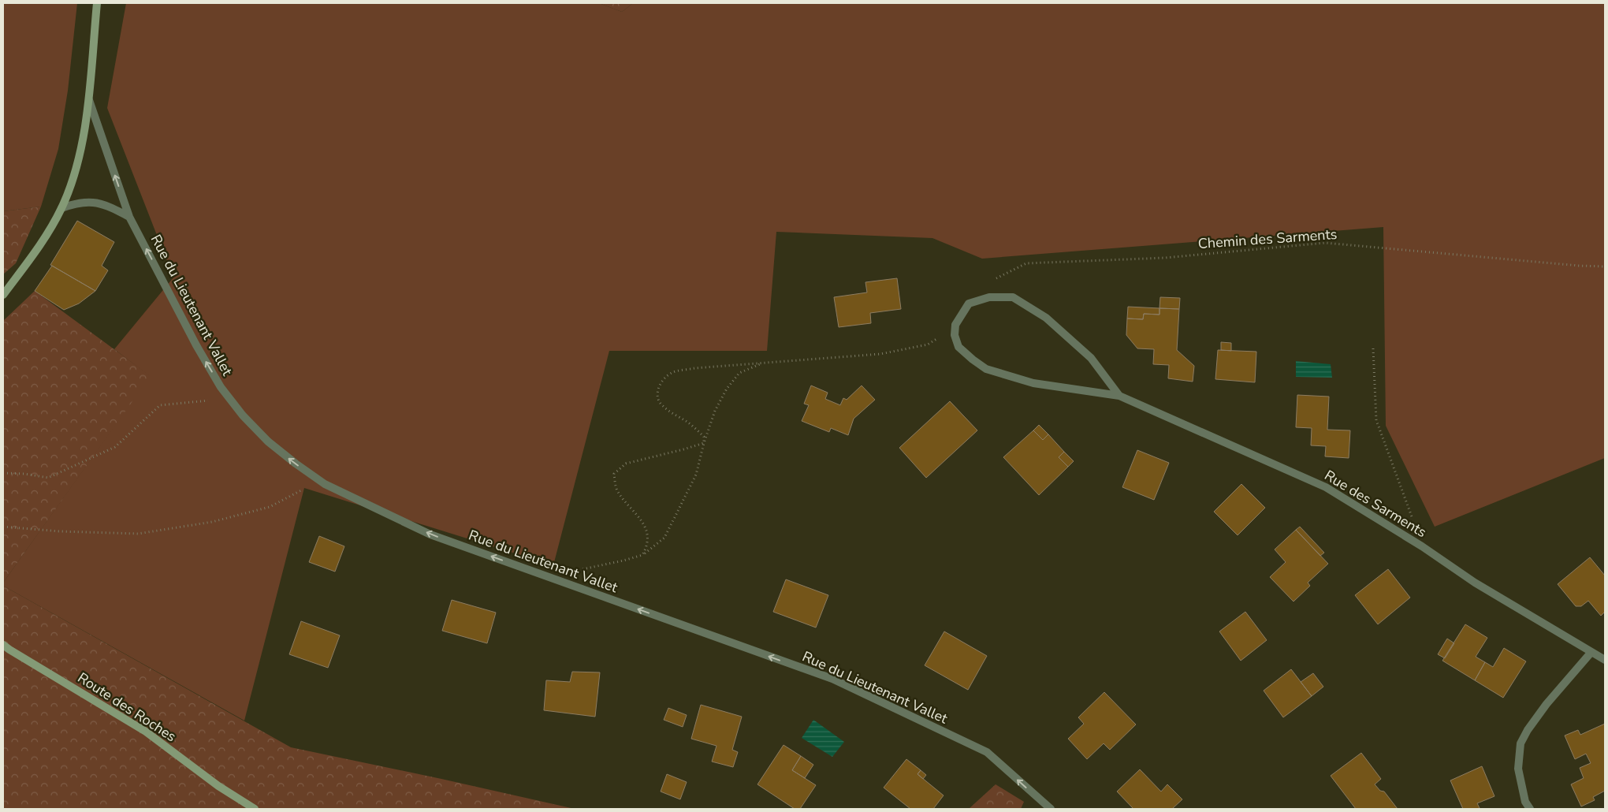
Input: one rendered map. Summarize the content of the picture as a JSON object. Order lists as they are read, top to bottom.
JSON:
{
  "streets": {
    "main road": ["Route des Roches"],
    "street": ["Rue du Lieutenant Vallet", "Rue des Sarments"],
    "path": ["Chemin des Sarments"]
  },
  "one_way": ["Rue du Lieutenant Vallet"]
}
